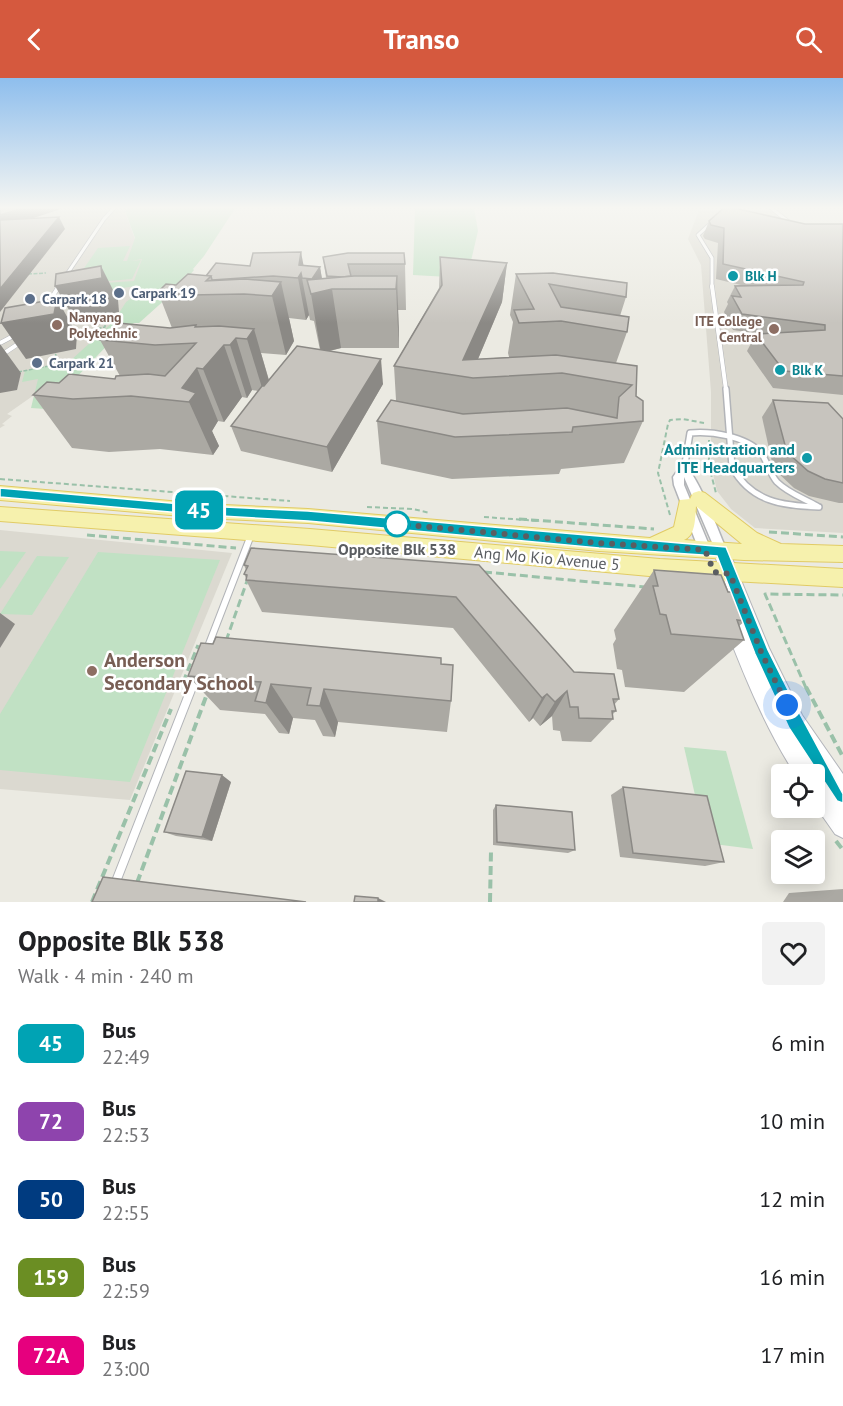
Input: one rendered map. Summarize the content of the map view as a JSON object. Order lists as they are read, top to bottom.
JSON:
{
  "streets": {
    "main road": ["Ang Mo Kio Avenue 5"]
  },
  "places": [
    "Blk H",
    "Carpark 19",
    "Carpark 18",
    "Nanyang Polytechnic",
    "ITE College Central",
    "Carpark 21",
    "Blk K",
    "Administration and ITE Headquarters",
    "Opposite Blk 538",
    "Anderson Secondary School"
  ],
  "lines": ["bus line 45"],
  "page": {
    "header": "Transo",
    "on_map": "45",
    "heading": ["Opposite Blk 538", "Walk · 4 min · 240 m"],
    "list": [
      {
        "mark": "45",
        "name": "Bus",
        "note": "22:49",
        "value": "6 min"
      },
      {
        "mark": "72",
        "name": "Bus",
        "note": "22:53",
        "value": "10 min"
      },
      {
        "mark": "50",
        "name": "Bus",
        "note": "22:55",
        "value": "12 min"
      },
      {
        "mark": "159",
        "name": "Bus",
        "note": "22:59",
        "value": "16 min"
      },
      {
        "mark": "72A",
        "name": "Bus",
        "note": "23:00",
        "value": "17 min"
      }
    ]
  }
}
